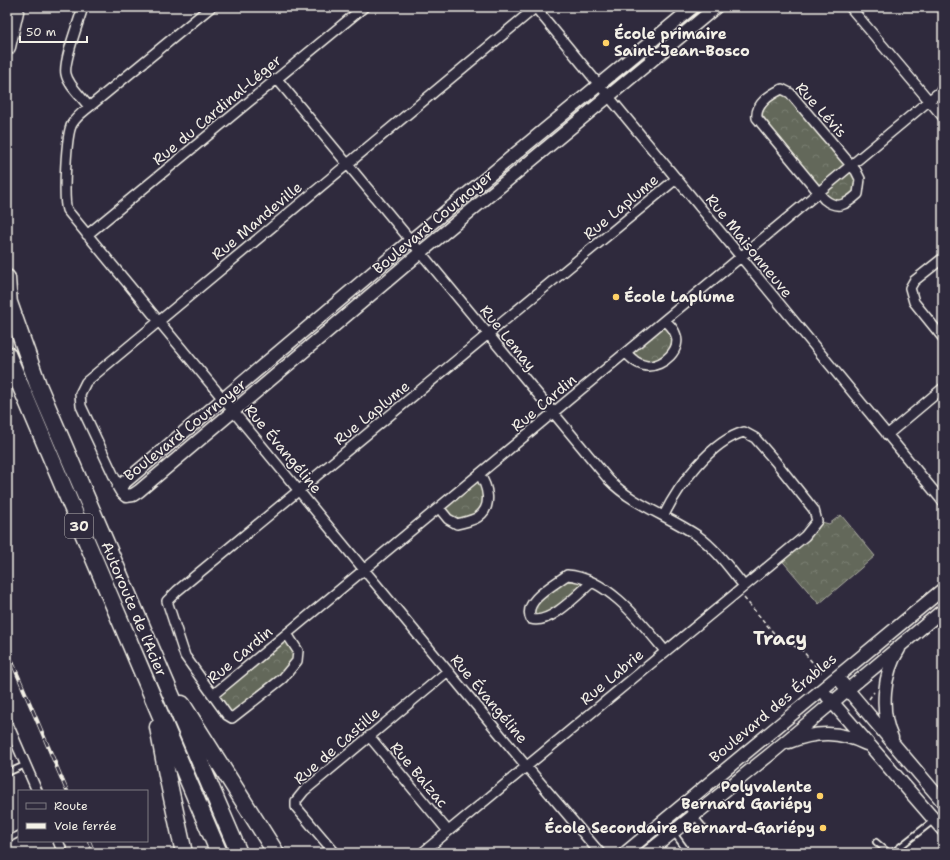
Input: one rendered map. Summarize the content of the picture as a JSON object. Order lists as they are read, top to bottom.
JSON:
{
  "streets": {
    "highway": ["30", "Autoroute de l'Acier"],
    "street": [
      "Rue du Cardinal-Léger",
      "Rue Lévis",
      "Rue Laplume",
      "Rue Mandeville",
      "Boulevard Cournoyer",
      "Rue Maisonneuve",
      "Rue Lemay",
      "Rue Cardin",
      "Rue Évangéline",
      "Rue Labrie",
      "Boulevard des Érables",
      "Rue de Castille",
      "Rue Balzac"
    ]
  },
  "crossings": [
    ["Rue du Cardinal-Léger", "Rue Lemay"],
    ["Rue du Cardinal-Léger", "Rue Évangéline"],
    ["Rue Lévis", "Rue Cardin"],
    ["Rue Laplume", "Rue Maisonneuve"],
    ["Rue Laplume", "Rue Lemay"],
    ["Rue Laplume", "Rue Cardin"],
    ["Rue Laplume", "Rue Évangéline"],
    ["Rue Mandeville", "Boulevard Cournoyer"],
    ["Rue Mandeville", "Rue Maisonneuve"],
    ["Rue Mandeville", "Rue Lemay"],
    ["Rue Mandeville", "Rue Évangéline"],
    ["Boulevard Cournoyer", "Rue Maisonneuve"],
    ["Boulevard Cournoyer", "Rue Lemay"],
    ["Boulevard Cournoyer", "Rue Évangéline"],
    ["Rue Maisonneuve", "Rue Cardin"],
    ["Rue Lemay", "Rue Cardin"],
    ["Rue Lemay", "Rue Labrie"],
    ["Rue Cardin", "Rue Évangéline"],
    ["Rue Évangéline", "Rue Labrie"],
    ["Rue Évangéline", "Rue de Castille"],
    ["Rue Labrie", "Rue Balzac"],
    ["Rue de Castille", "Rue Balzac"]
  ],
  "districts": ["Tracy"],
  "places": [
    "École primaire Saint-Jean-Bosco",
    "École Laplume",
    "Polyvalente Bernard Gariépy",
    "École Secondaire Bernard-Gariépy"
  ],
  "legend": ["Route", "Voie ferrée"],
  "scale_bar": "50 m"
}
